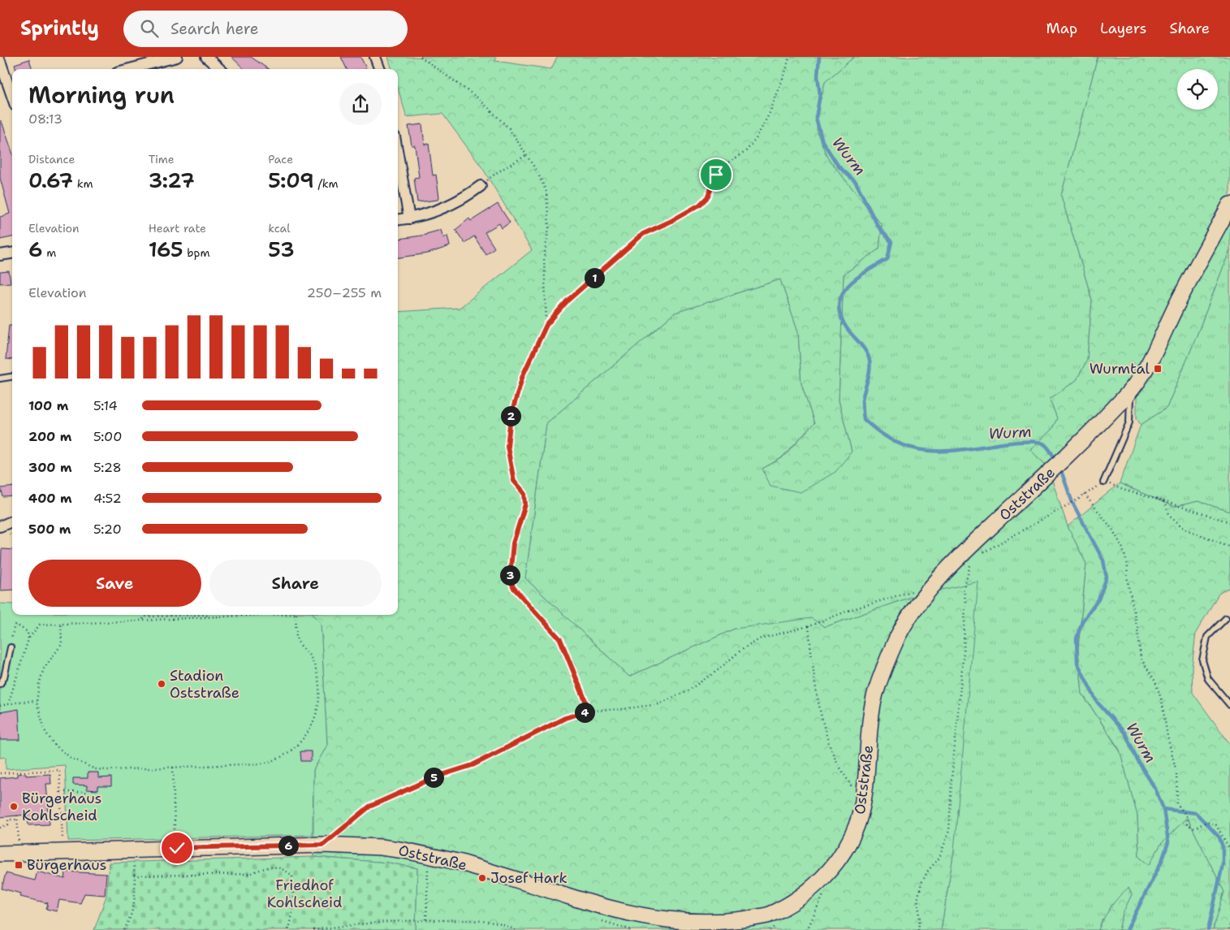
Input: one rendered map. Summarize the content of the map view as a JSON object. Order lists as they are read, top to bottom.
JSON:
{
  "streets": {
    "street": ["Oststraße"]
  },
  "water": ["Wurm"],
  "parks": ["Friedhof Kohlscheid"],
  "places": {
    "transit": ["Wurmtal", "Bürgerhaus"],
    "other": ["Stadion Oststraße", "Bürgerhaus Kohlscheid", "Josef Hark"]
  },
  "page": {
    "header": "Sprintly",
    "search": "Search here",
    "nav": ["Map", "Layers", "Share"],
    "heading": ["Morning run", "08:13"],
    "stats": [
      ["Distance", "0.67 km"],
      ["Time", "3:27"],
      ["Pace", "5:09 /km"],
      ["Elevation", "6 m"],
      ["Heart rate", "165 bpm"],
      ["kcal", "53"]
    ],
    "pins": [
      "1",
      "2",
      "3",
      "4",
      "5",
      "6"
    ],
    "chart": ["Elevation", "250–255 m"],
    "list": [
      {
        "name": "100 m",
        "note": "5:14"
      },
      {
        "name": "200 m",
        "note": "5:00"
      },
      {
        "name": "300 m",
        "note": "5:28"
      },
      {
        "name": "400 m",
        "note": "4:52"
      },
      {
        "name": "500 m",
        "note": "5:20"
      }
    ],
    "buttons": ["Save", "Share"]
  }
}
